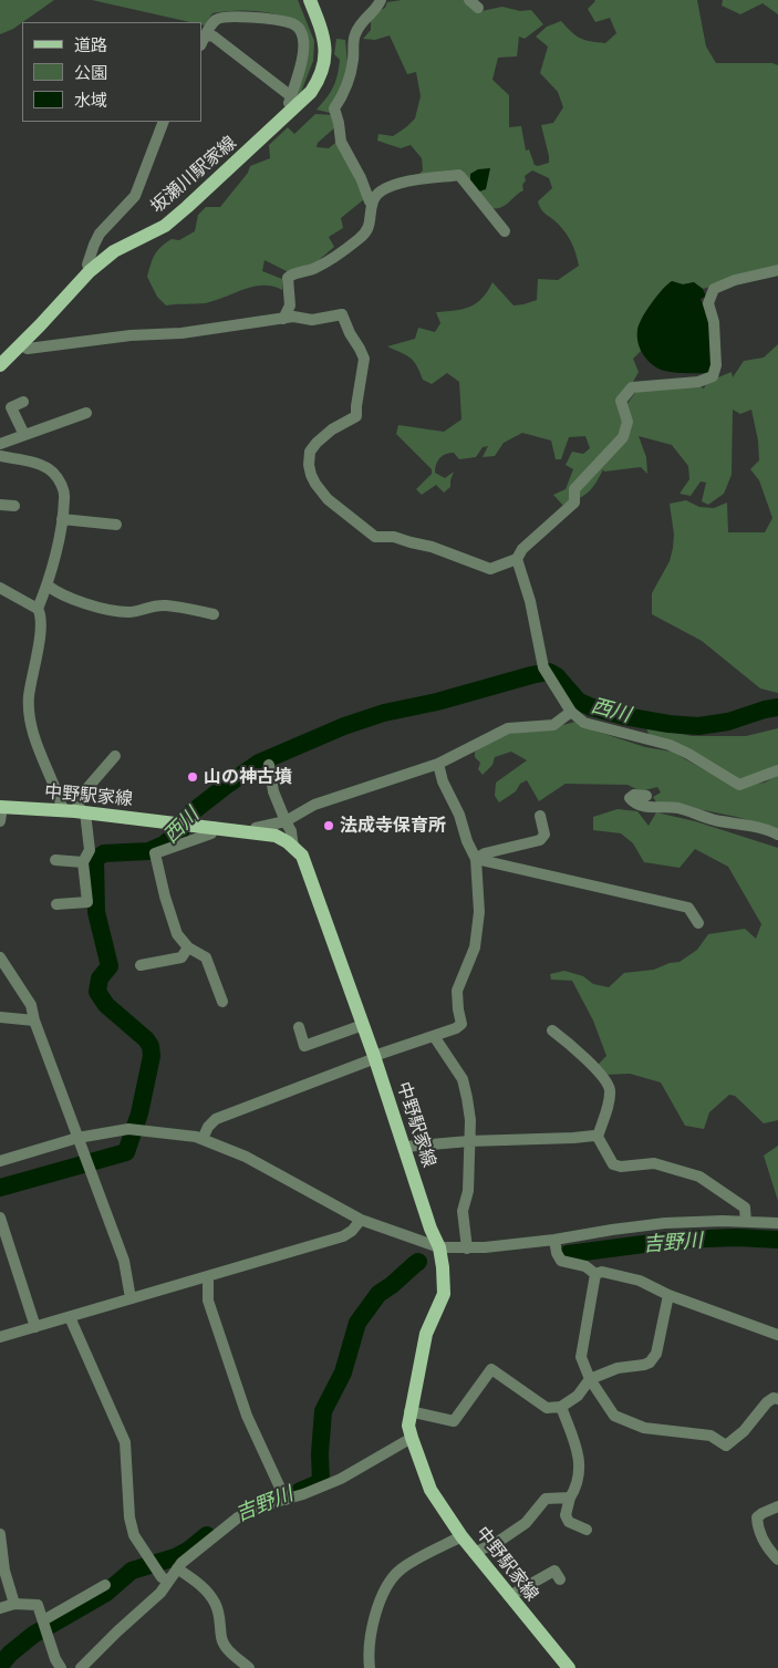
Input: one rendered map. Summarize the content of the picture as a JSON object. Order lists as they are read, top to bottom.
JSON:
{
  "streets": {
    "main road": ["坂瀬川駅家線", "中野駅家線"]
  },
  "water": ["西川", "吉野川"],
  "places": ["山の神古墳", "法成寺保育所"],
  "legend": ["道路", "公園", "水域"]
}
